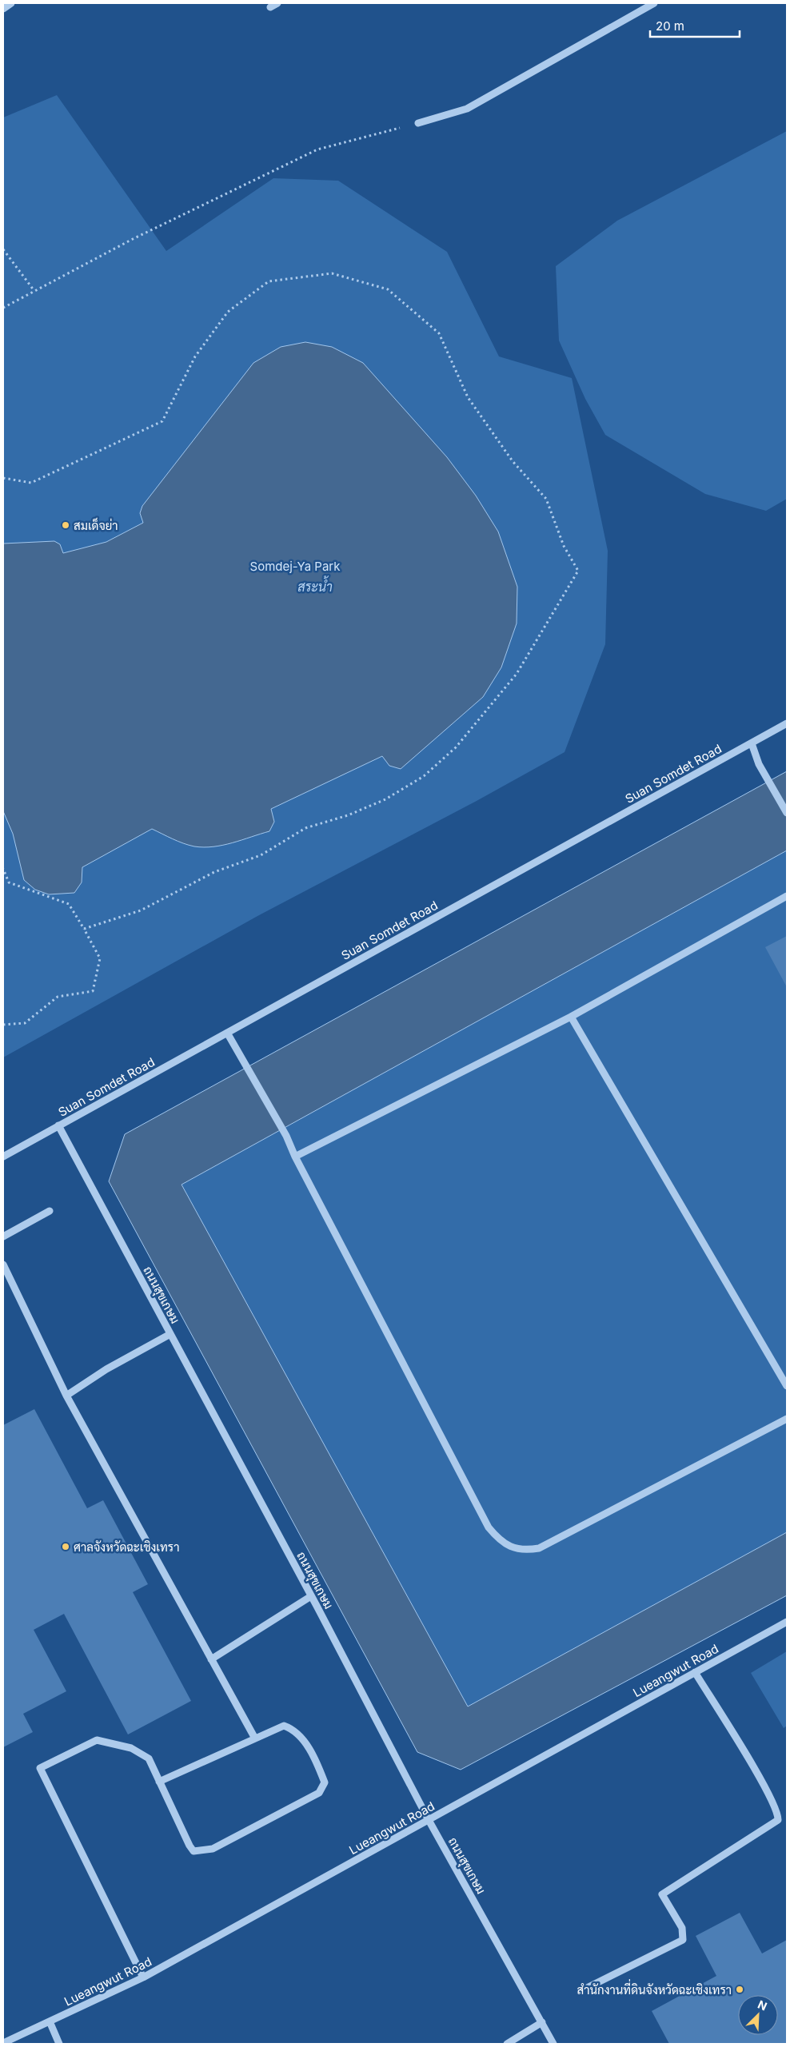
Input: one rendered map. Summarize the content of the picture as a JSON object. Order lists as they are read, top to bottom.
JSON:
{
  "streets": {
    "street": ["Suan Somdet Road", "ถนนสุขเกษม", "Lueangwut Road"]
  },
  "crossings": [
    ["Suan Somdet Road", "ถนนสุขเกษม"],
    ["ถนนสุขเกษม", "Lueangwut Road"]
  ],
  "water": ["สระน้ำ"],
  "parks": ["Somdej-Ya Park"],
  "places": ["สมเด็จย่า", "ศาลจังหวัดฉะเชิงเทรา", "สำนักงานที่ดินจังหวัดฉะเชิงเทรา"],
  "scale_bar": "20 m",
  "north": "top right"
}
